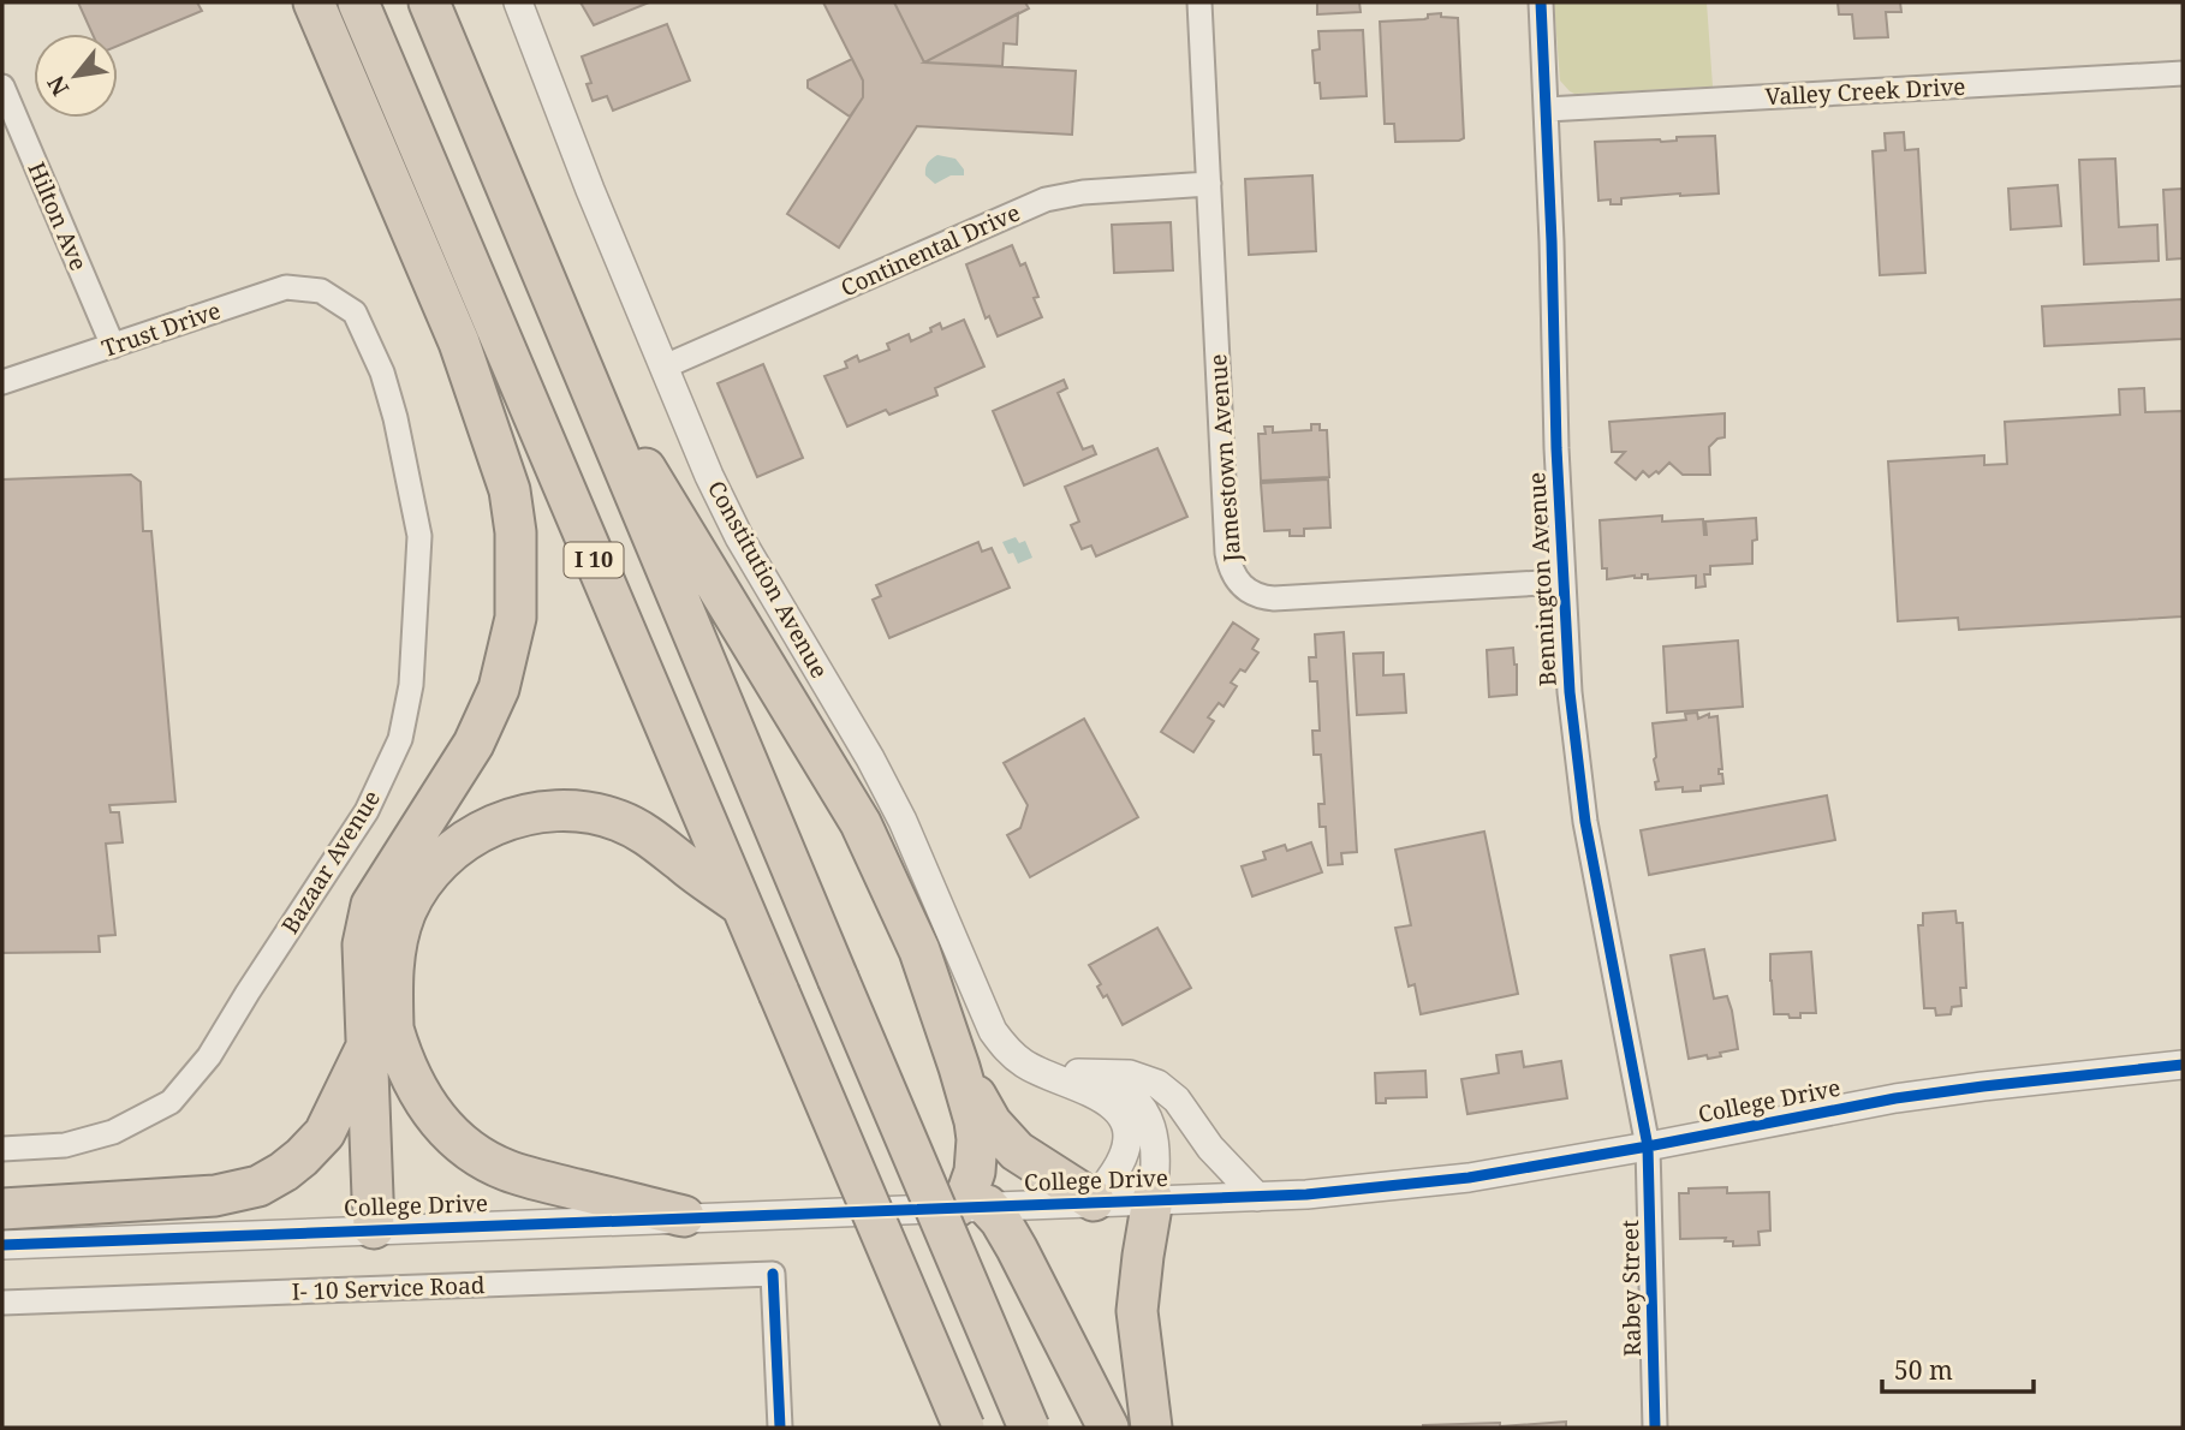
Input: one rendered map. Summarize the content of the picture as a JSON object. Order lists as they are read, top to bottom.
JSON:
{
  "streets": {
    "highway": ["I 10"],
    "street": [
      "Valley Creek Drive",
      "Hilton Ave",
      "Continental Drive",
      "Trust Drive",
      "Jamestown Avenue",
      "Constitution Avenue",
      "Bennington Avenue",
      "Bazaar Avenue",
      "College Drive",
      "I- 10 Service Road",
      "Rabey Street"
    ]
  },
  "crossings": [
    ["Valley Creek Drive", "Bennington Avenue"],
    ["Hilton Ave", "Trust Drive"],
    ["Continental Drive", "Jamestown Avenue"],
    ["Continental Drive", "Constitution Avenue"],
    ["Trust Drive", "Bazaar Avenue"],
    ["Jamestown Avenue", "Bennington Avenue"],
    ["Constitution Avenue", "College Drive"],
    ["Bennington Avenue", "College Drive"],
    ["Bennington Avenue", "Rabey Street"],
    ["College Drive", "Rabey Street"]
  ],
  "scale_bar": "50 m",
  "north": "bottom left"
}
